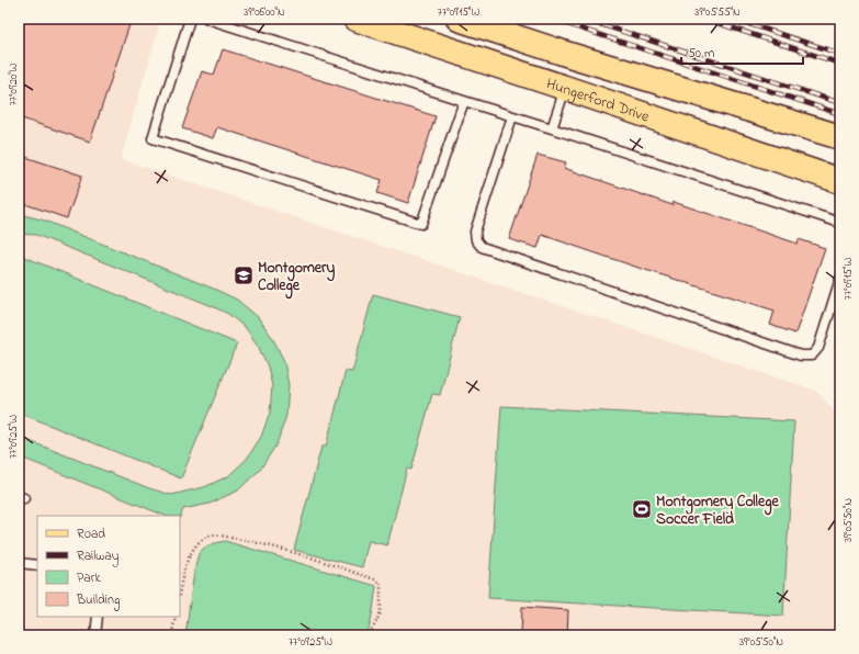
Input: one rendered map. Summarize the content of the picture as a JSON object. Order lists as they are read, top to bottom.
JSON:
{
  "streets": {
    "main road": ["Hungerford Drive"]
  },
  "places": {
    "school or university": ["Montgomery College"],
    "sports": ["Montgomery College Soccer Field"]
  },
  "legend": [
    "Road",
    "Railway",
    "Park",
    "Building"
  ],
  "scale_bar": "50 m",
  "coordinates": [
    "39°06'00\"N",
    "77°09'15\"W",
    "39°05'55\"N",
    "77°09'20\"W",
    "77°09'25\"W",
    "39°05'50\"N"
  ]
}
